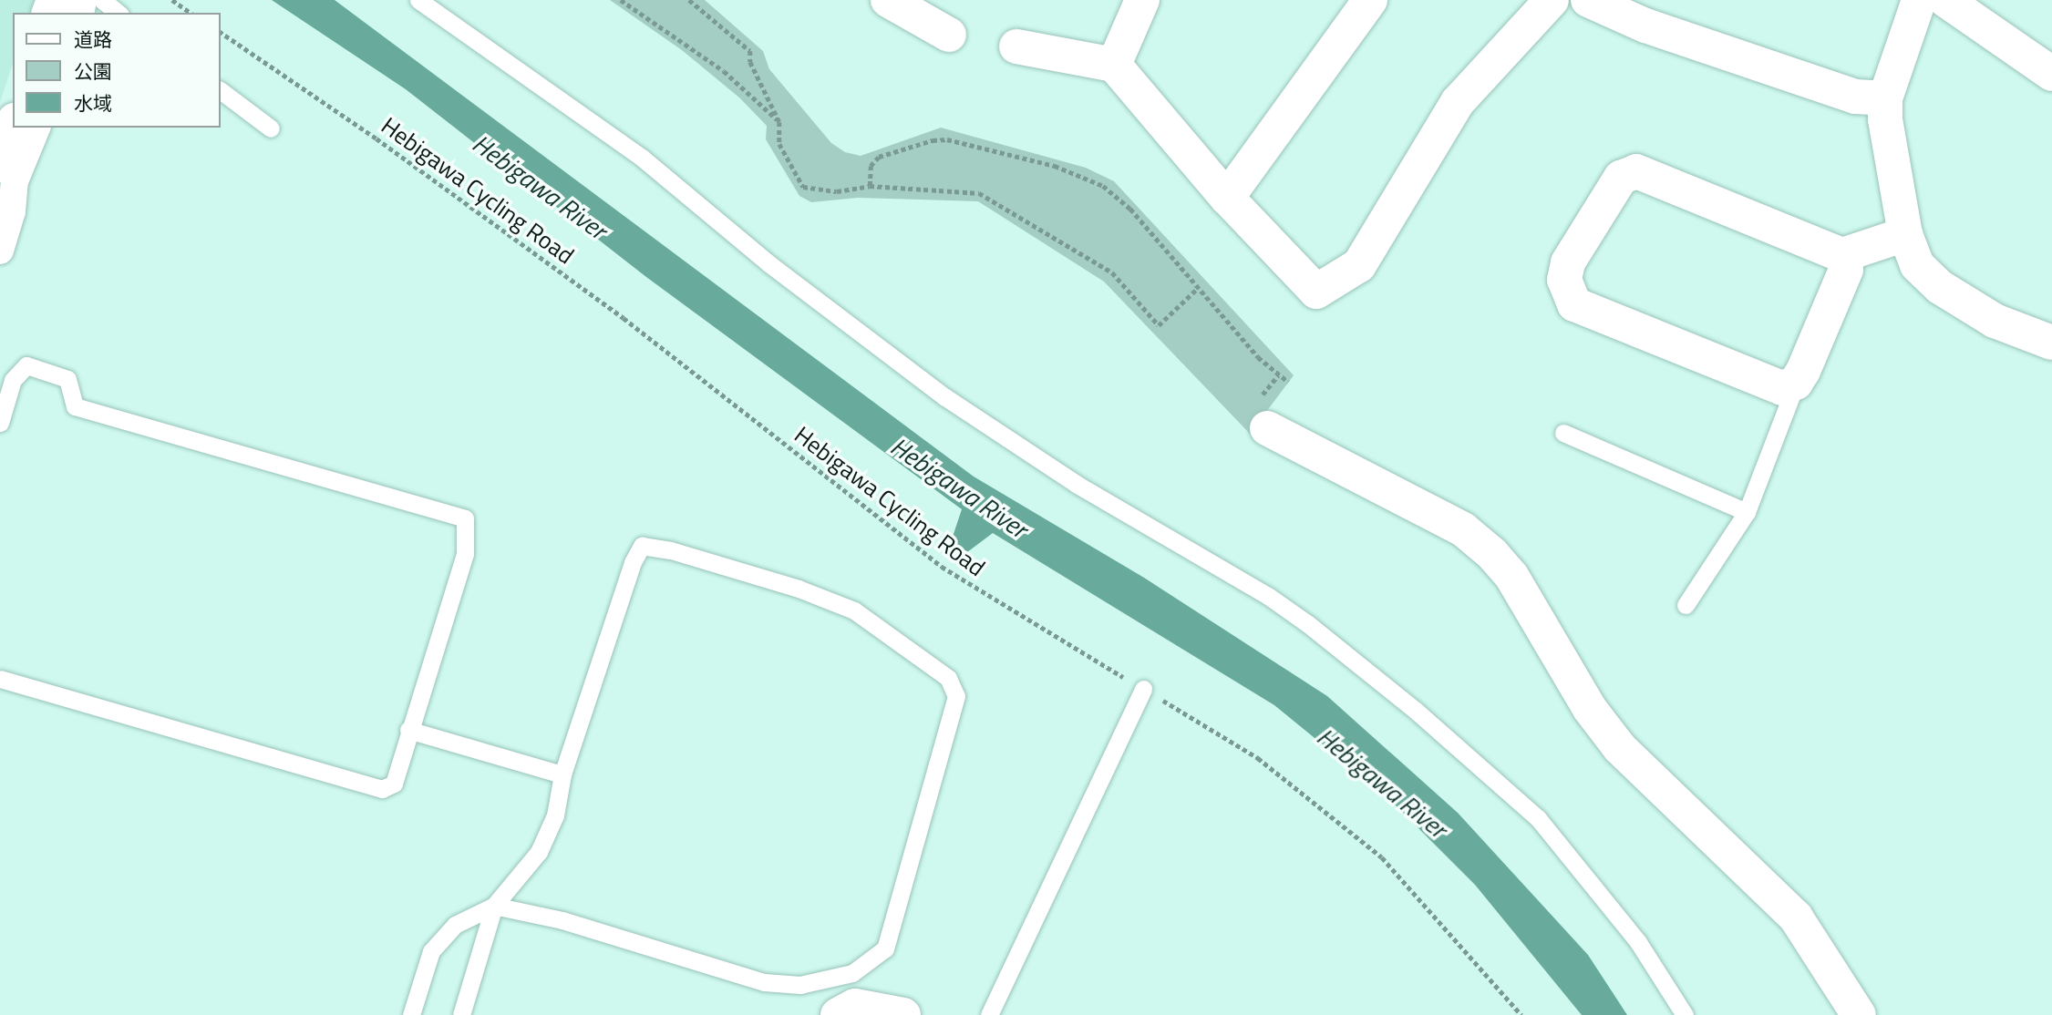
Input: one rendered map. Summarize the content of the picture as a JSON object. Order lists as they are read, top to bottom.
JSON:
{
  "streets": {
    "path": ["Hebigawa Cycling Road"]
  },
  "water": ["Hebigawa River"],
  "legend": ["道路", "公園", "水域"]
}
